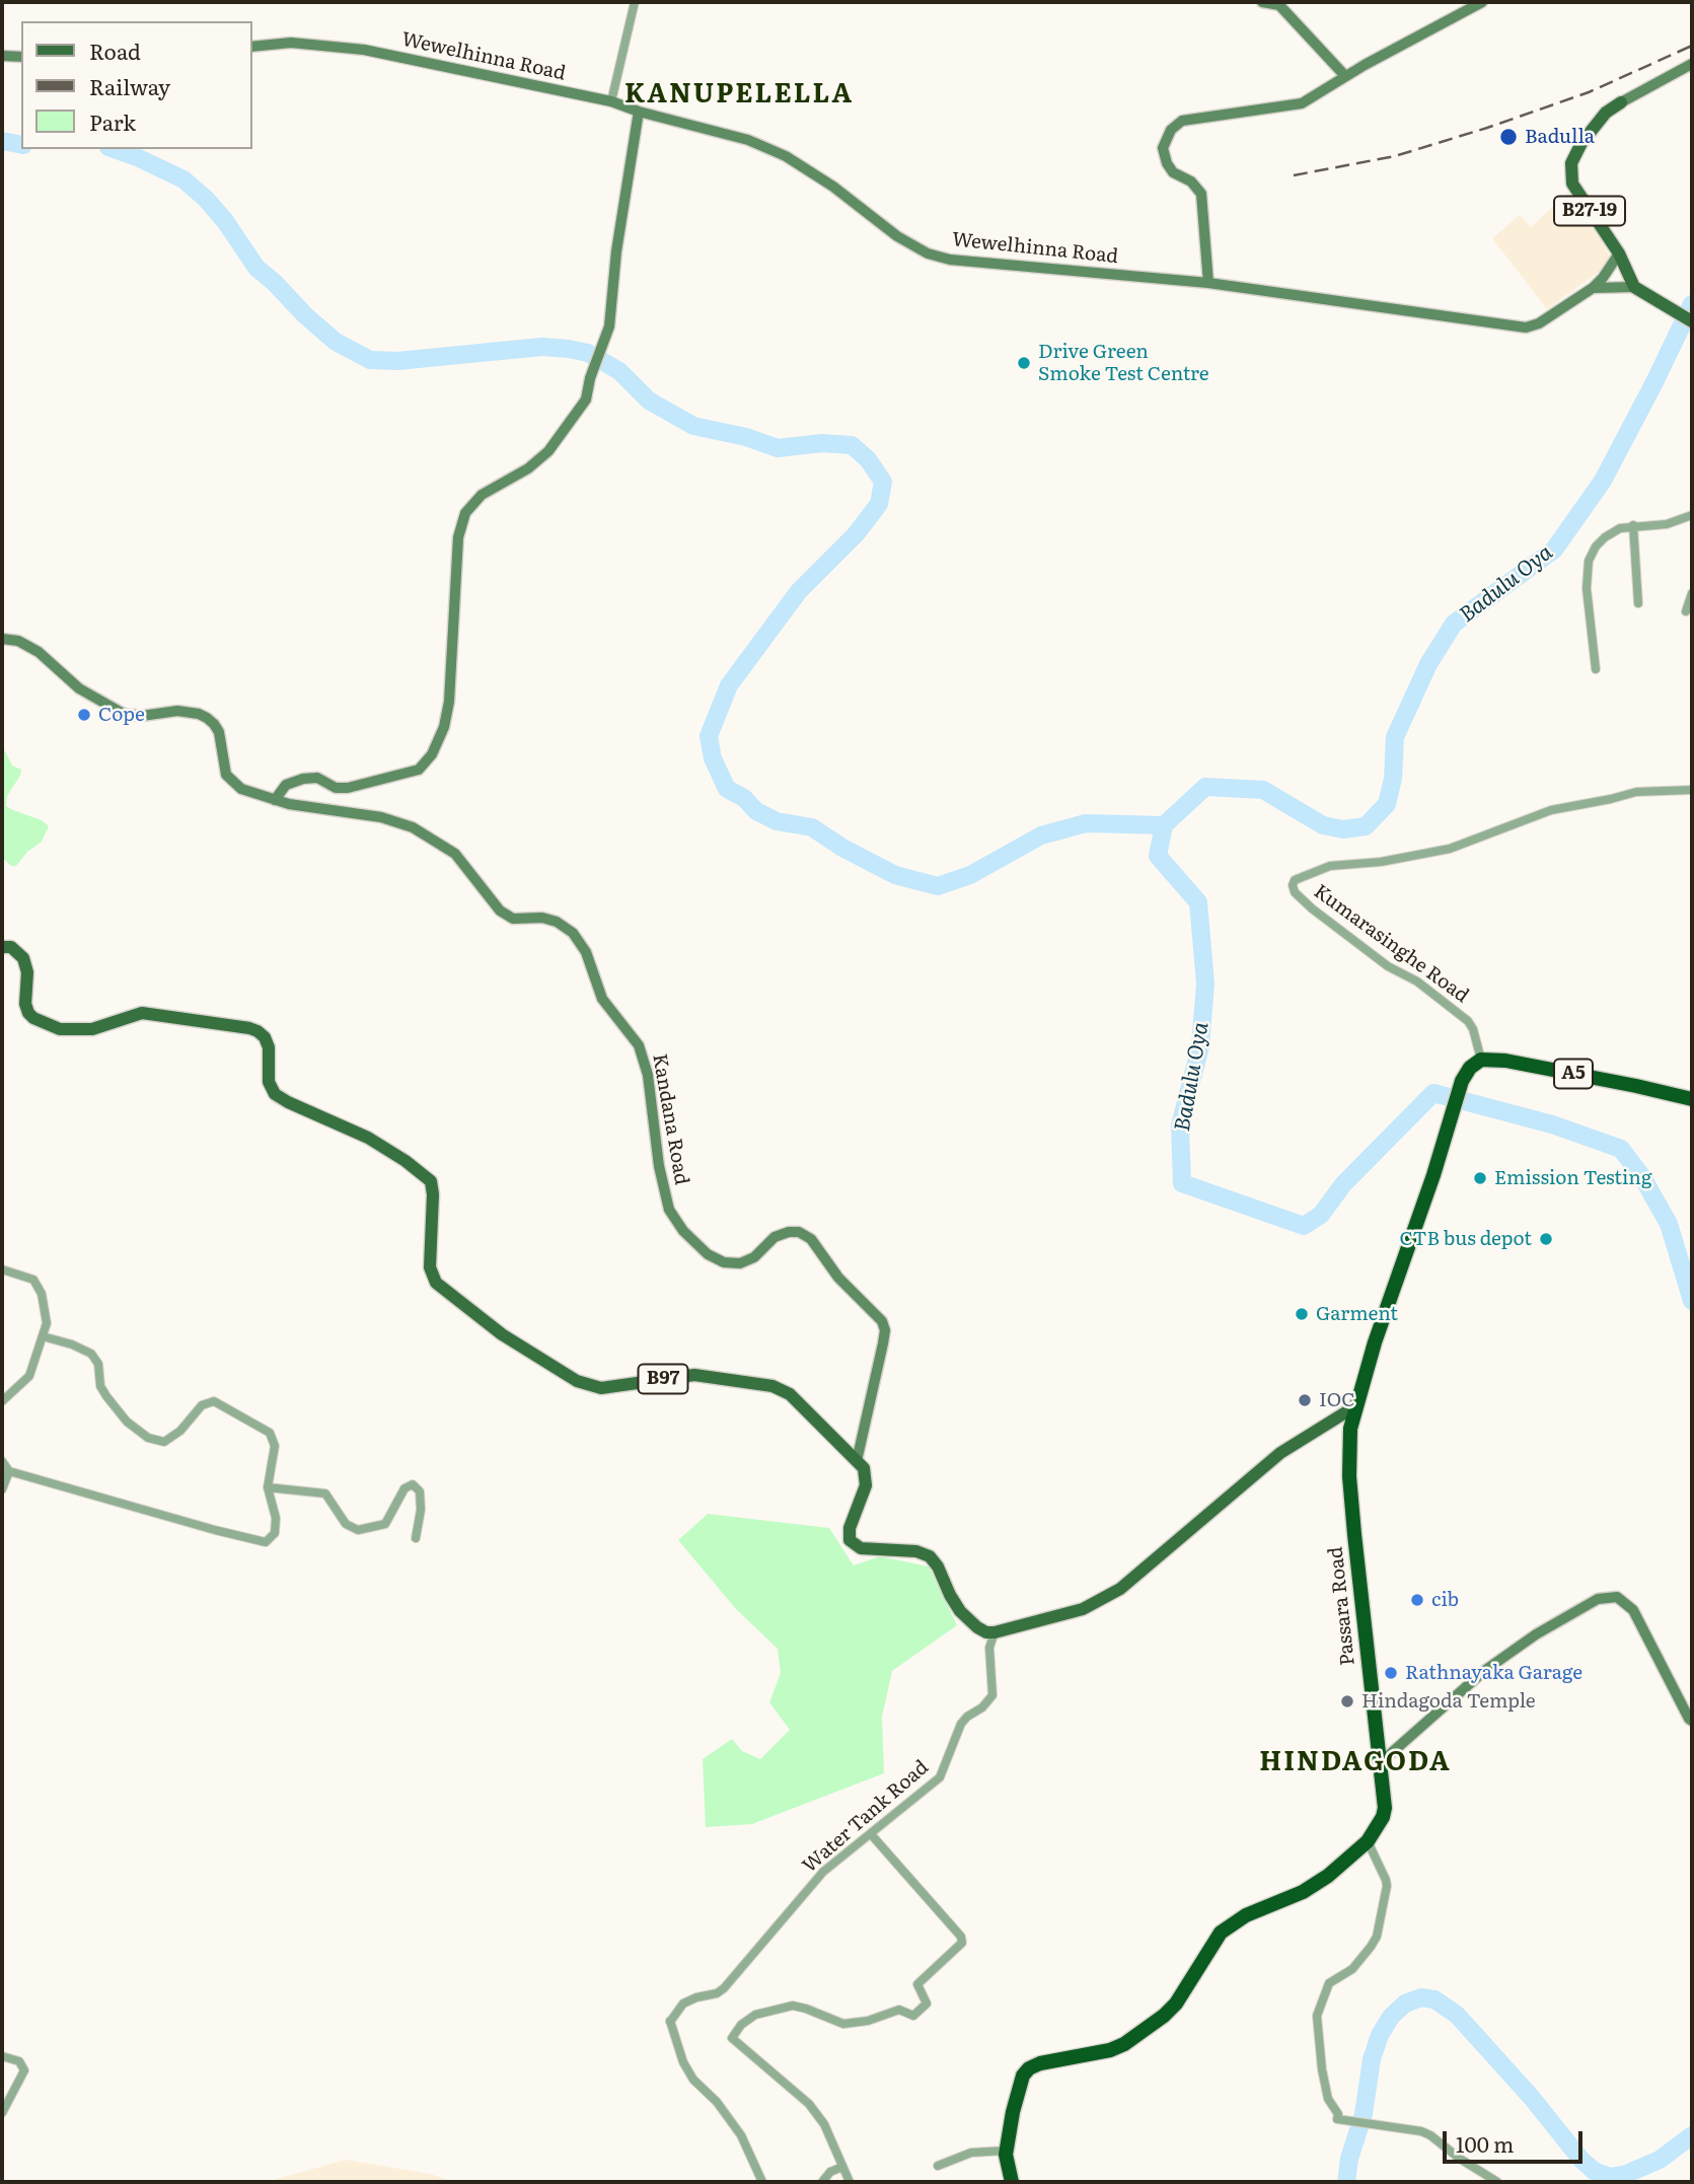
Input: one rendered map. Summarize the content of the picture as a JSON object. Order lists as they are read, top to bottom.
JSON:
{
  "streets": {
    "highway": ["A5", "Passara Road"],
    "main road": ["B27-19", "B97"],
    "street": [
      "Wewelhinna Road",
      "Kumarasinghe Road",
      "Kandana Road",
      "Water Tank Road"
    ]
  },
  "crossings": [
    ["Kumarasinghe Road", "A5"],
    ["Kumarasinghe Road", "Passara Road"],
    ["A5", "Passara Road"],
    ["Kandana Road", "B97"]
  ],
  "districts": ["KANUPELELLA", "HINDAGODA"],
  "water": ["Badulu Oya"],
  "places": [
    "Badulla",
    "Drive Green Smoke Test Centre",
    "Cope",
    "Emission Testing",
    "CTB bus depot",
    "Garment",
    "IOC",
    "cib",
    "Rathnayaka Garage",
    "Hindagoda Temple"
  ],
  "legend": ["Road", "Railway", "Park"],
  "scale_bar": "100 m"
}
